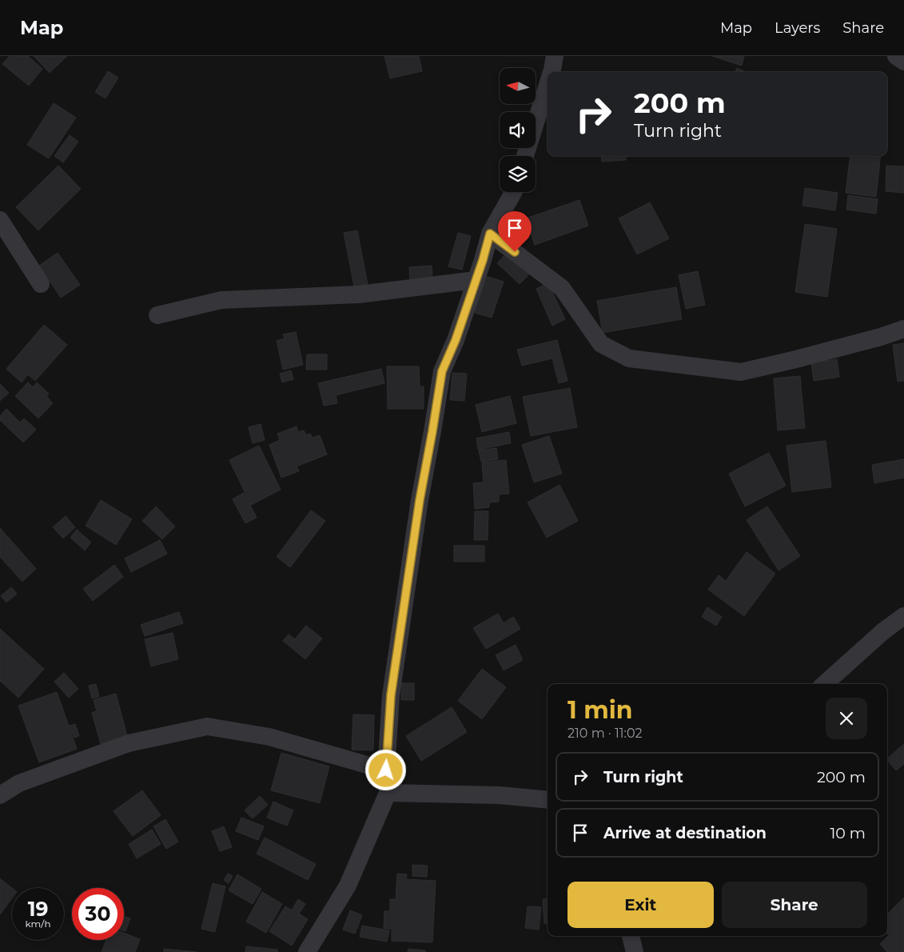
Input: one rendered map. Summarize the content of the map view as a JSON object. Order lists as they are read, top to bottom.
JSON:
{
  "north": "left",
  "page": {
    "header": "Map",
    "nav": ["Map", "Layers", "Share"],
    "turn": ["200 m", "Turn right"],
    "heading": ["1 min", "210 m · 11:02"],
    "list": [
      {
        "name": "Turn right",
        "value": "200 m"
      },
      {
        "name": "Arrive at destination",
        "value": "10 m"
      }
    ],
    "buttons": ["Exit", "Share"],
    "speed": "19 km/h",
    "limit": "30"
  }
}
